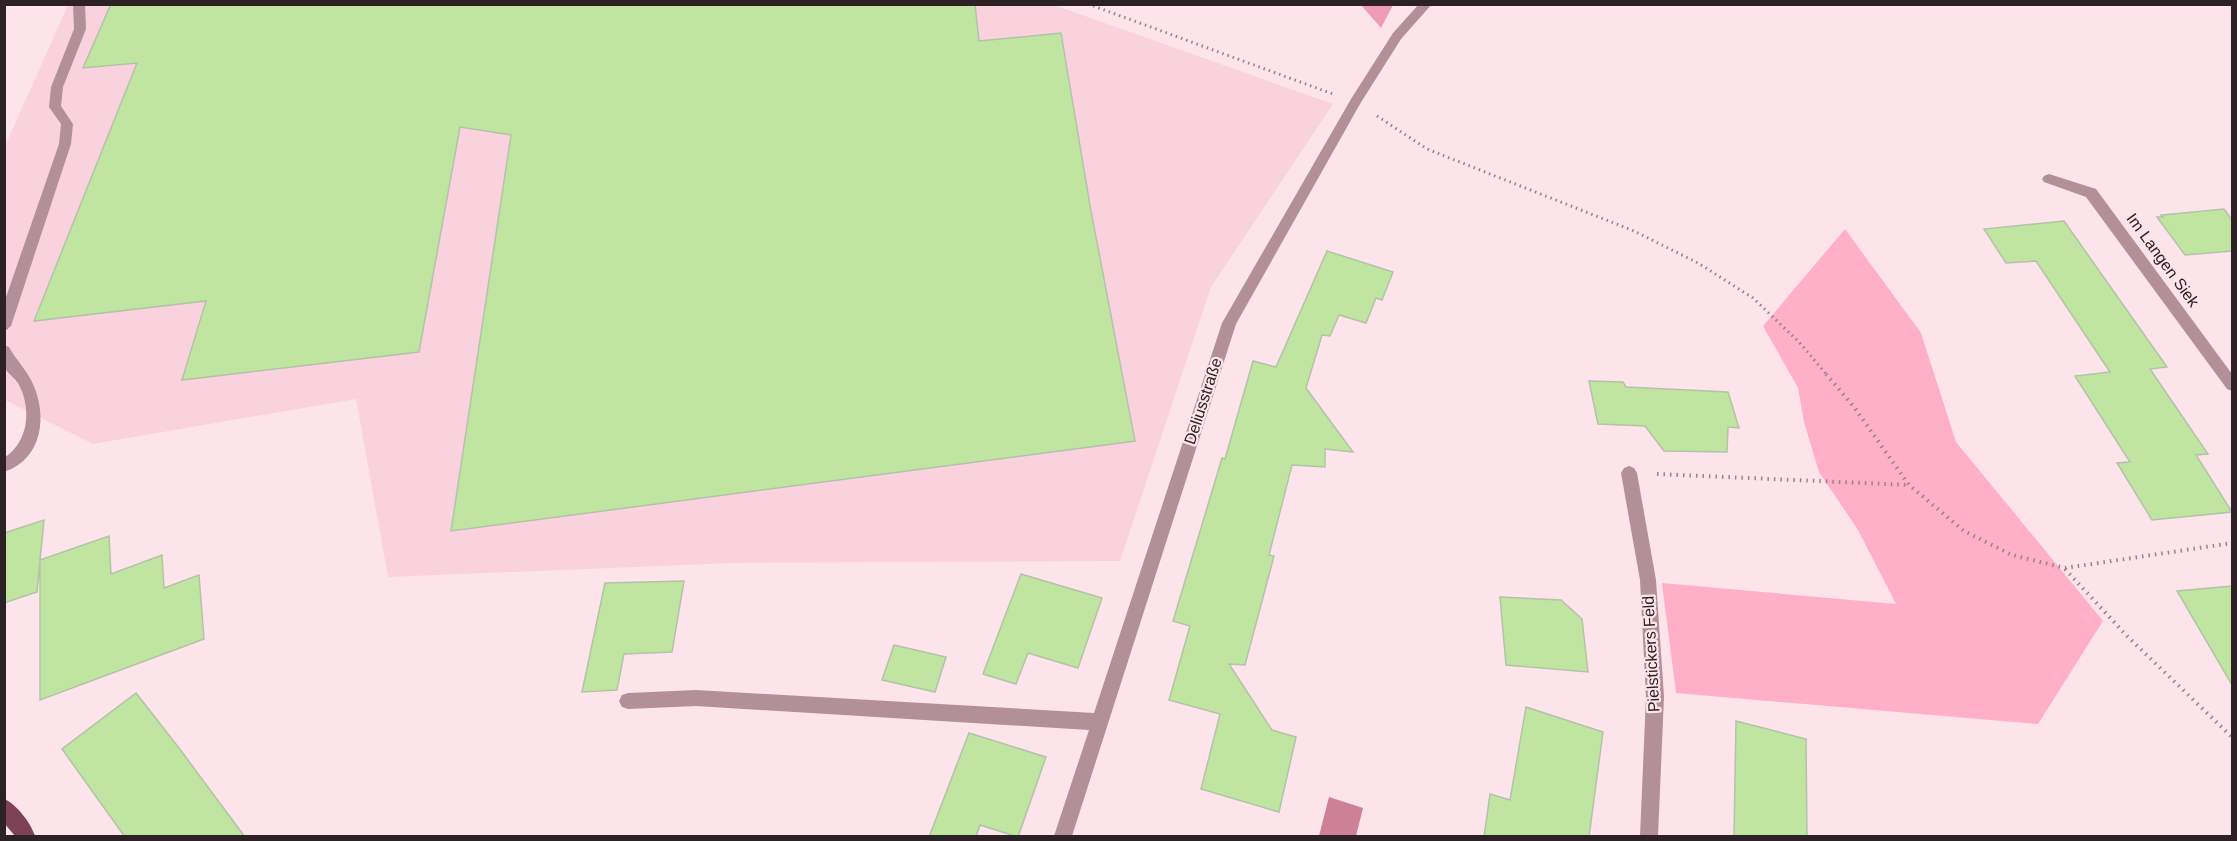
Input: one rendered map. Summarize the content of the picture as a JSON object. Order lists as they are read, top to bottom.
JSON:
{
  "streets": {
    "street": ["Im Langen Siek", "Deliusstraße", "Pielstickers Feld"]
  }
}
